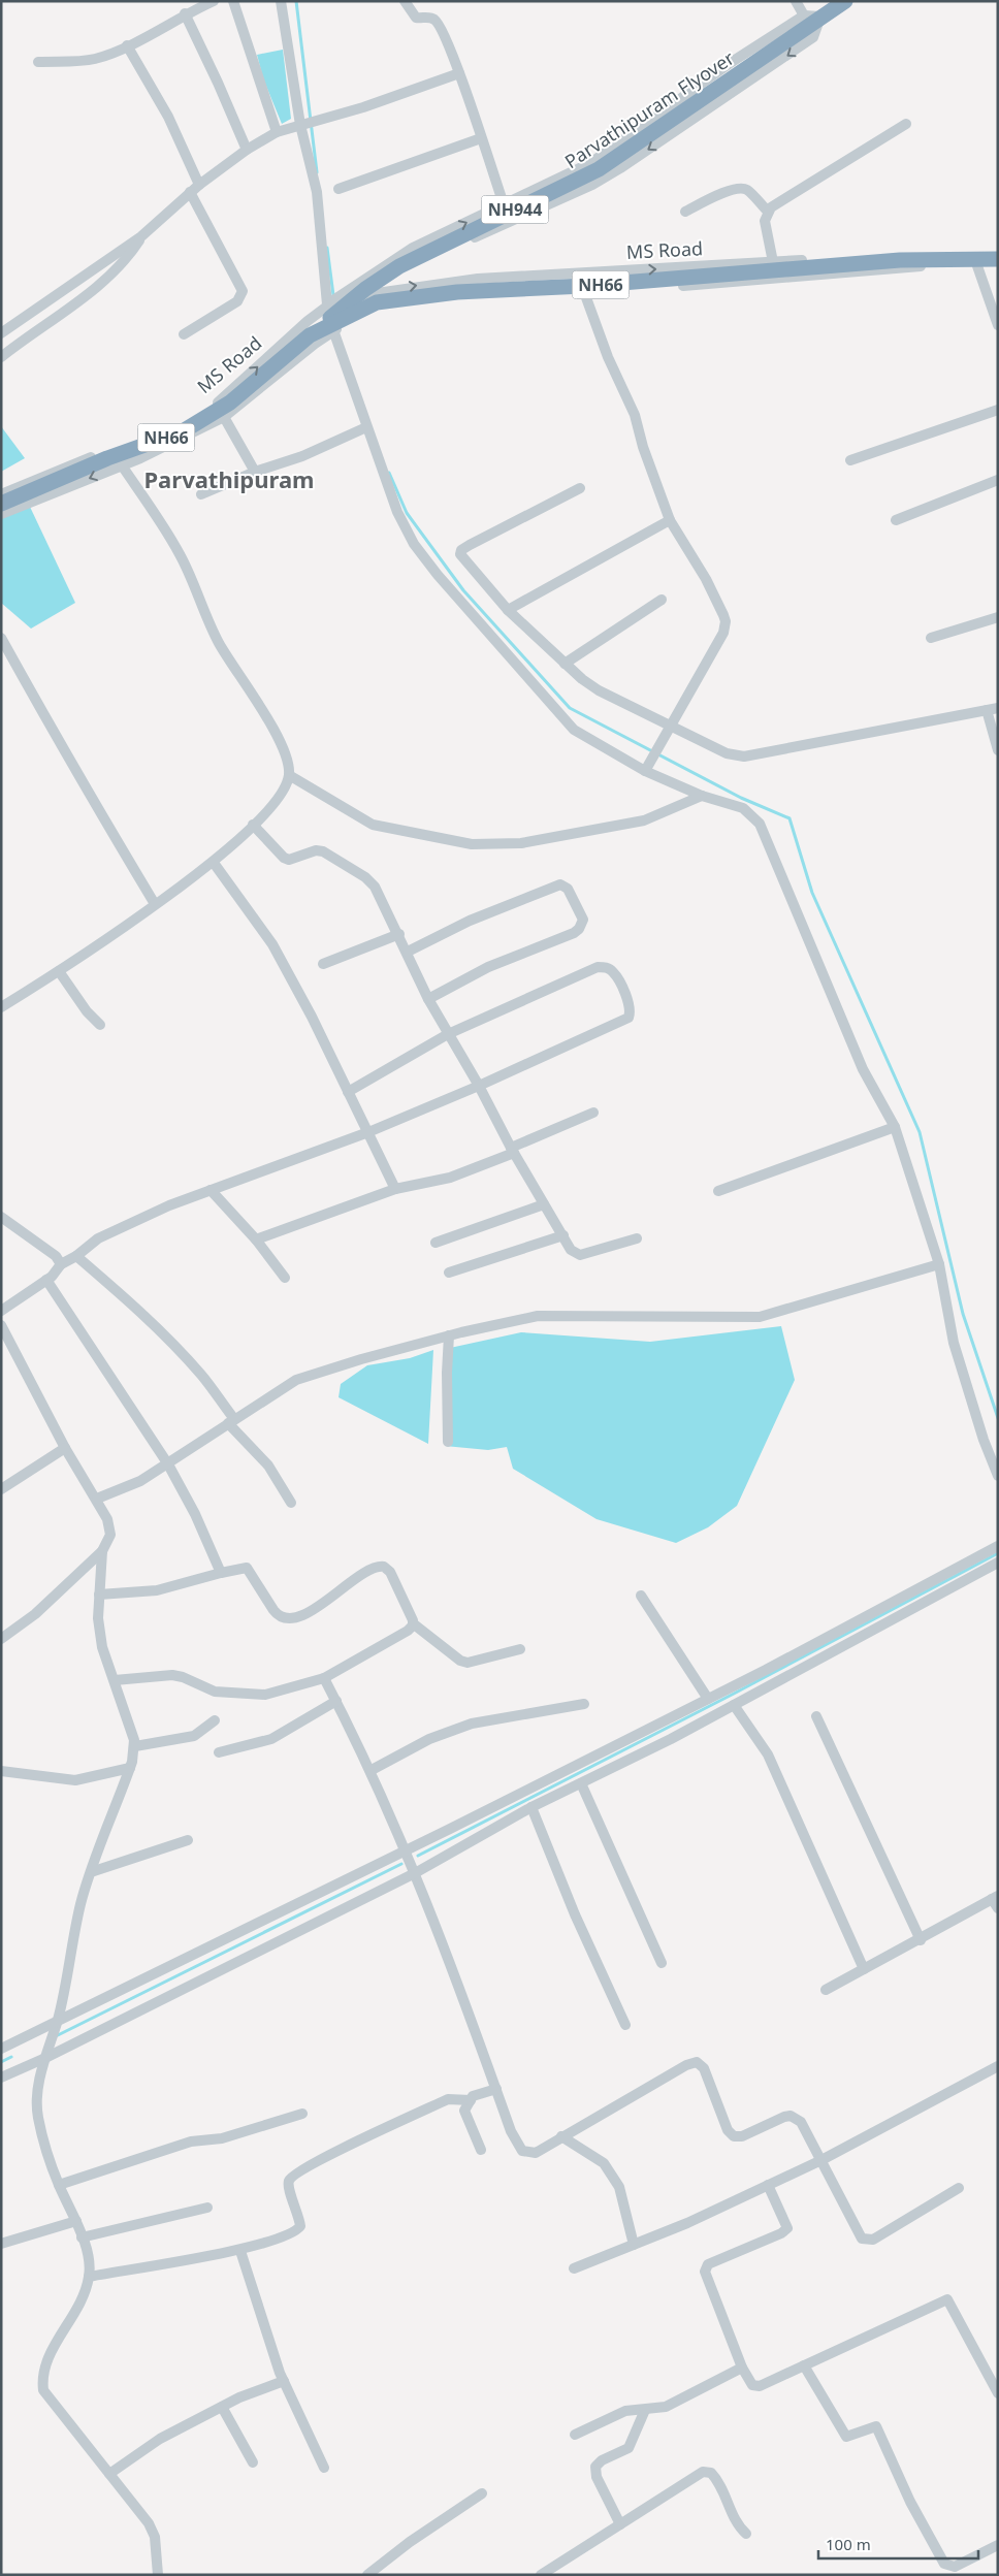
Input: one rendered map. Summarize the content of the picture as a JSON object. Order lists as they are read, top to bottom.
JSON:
{
  "streets": {
    "highway": [
      "Parvathipuram Flyover",
      "NH944",
      "MS Road",
      "NH66"
    ]
  },
  "crossings": [
    ["Parvathipuram Flyover", "NH944"],
    ["Parvathipuram Flyover", "MS Road"],
    ["Parvathipuram Flyover", "NH66"],
    ["NH944", "MS Road"],
    ["MS Road", "NH66"]
  ],
  "districts": ["Parvathipuram"],
  "scale_bar": "100 m"
}
